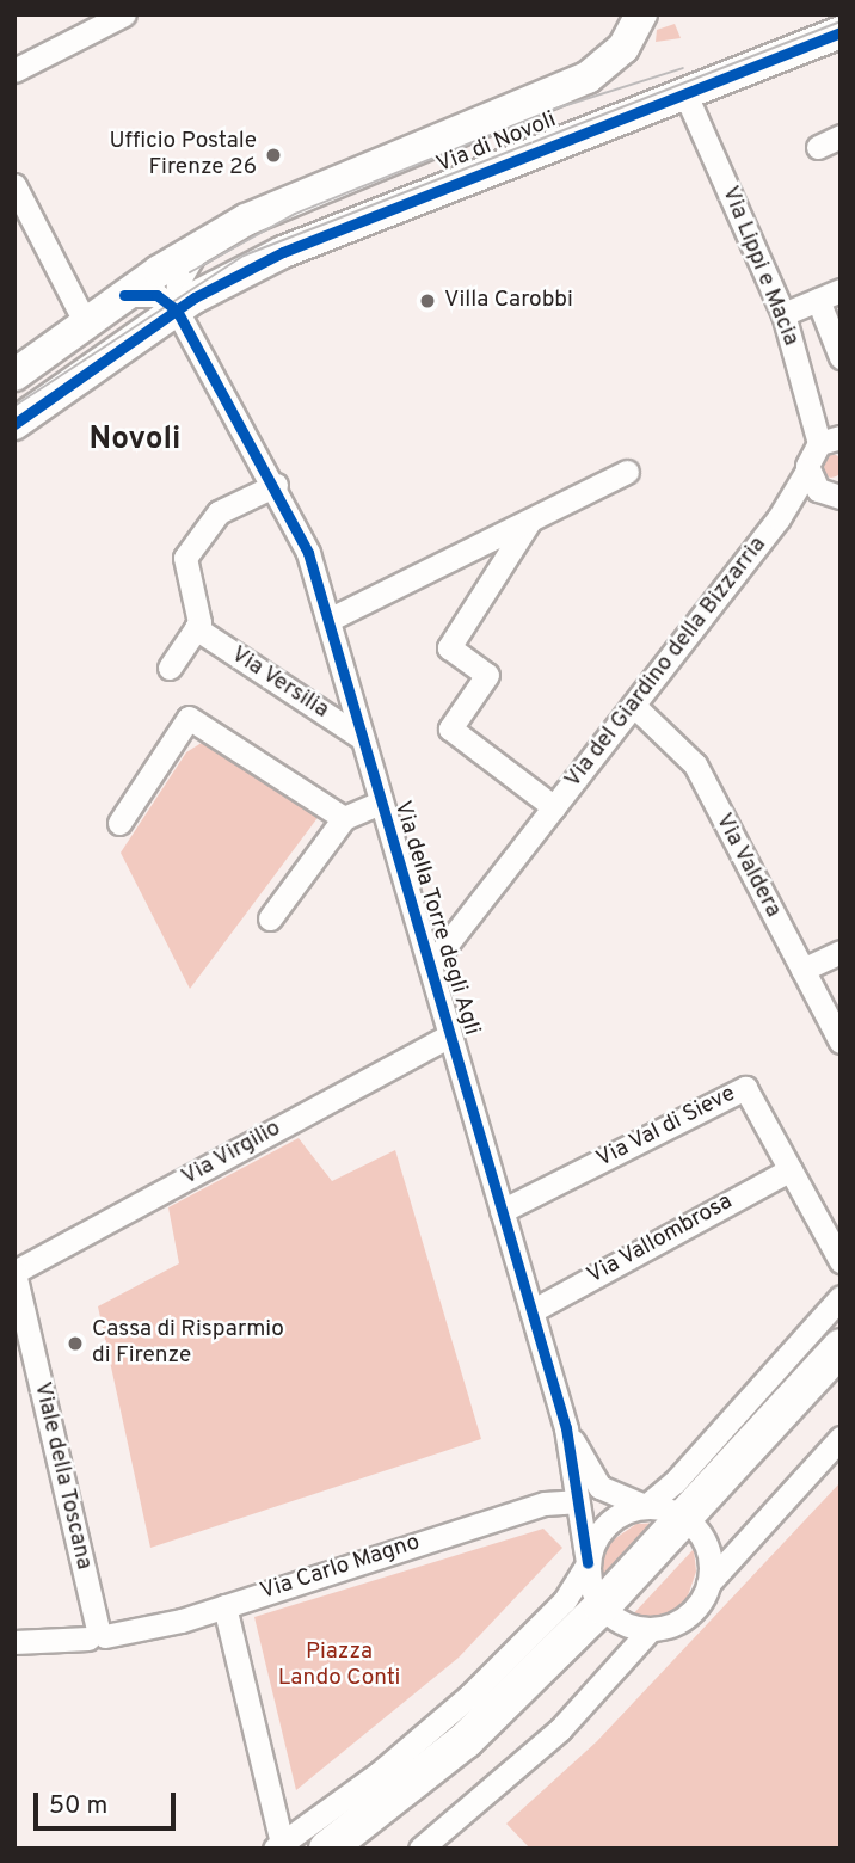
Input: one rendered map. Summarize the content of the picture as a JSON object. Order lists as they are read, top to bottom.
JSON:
{
  "streets": {
    "street": [
      "Via di Novoli",
      "Via Lippi e Macia",
      "Via del Giardino della Bizzarria",
      "Via Versilia",
      "Via Valdera",
      "Via della Torre degli Agli",
      "Via Val di Sieve",
      "Via Virgilio",
      "Via Vallombrosa",
      "Viale della Toscana",
      "Via Carlo Magno"
    ]
  },
  "crossings": [
    ["Via di Novoli", "Via Lippi e Macia"],
    ["Via di Novoli", "Via della Torre degli Agli"],
    ["Via Lippi e Macia", "Via del Giardino della Bizzarria"],
    ["Via del Giardino della Bizzarria", "Via Valdera"],
    ["Via del Giardino della Bizzarria", "Via della Torre degli Agli"],
    ["Via Versilia", "Via della Torre degli Agli"],
    ["Via della Torre degli Agli", "Via Val di Sieve"],
    ["Via della Torre degli Agli", "Via Virgilio"],
    ["Via della Torre degli Agli", "Via Vallombrosa"],
    ["Via della Torre degli Agli", "Via Carlo Magno"],
    ["Via Val di Sieve", "Via Vallombrosa"],
    ["Via Virgilio", "Viale della Toscana"],
    ["Viale della Toscana", "Via Carlo Magno"]
  ],
  "districts": ["Novoli"],
  "parks": ["Piazza Lando Conti"],
  "places": ["Ufficio Postale Firenze 26", "Villa Carobbi", "Cassa di Risparmio di Firenze"],
  "scale_bar": "50 m"
}
